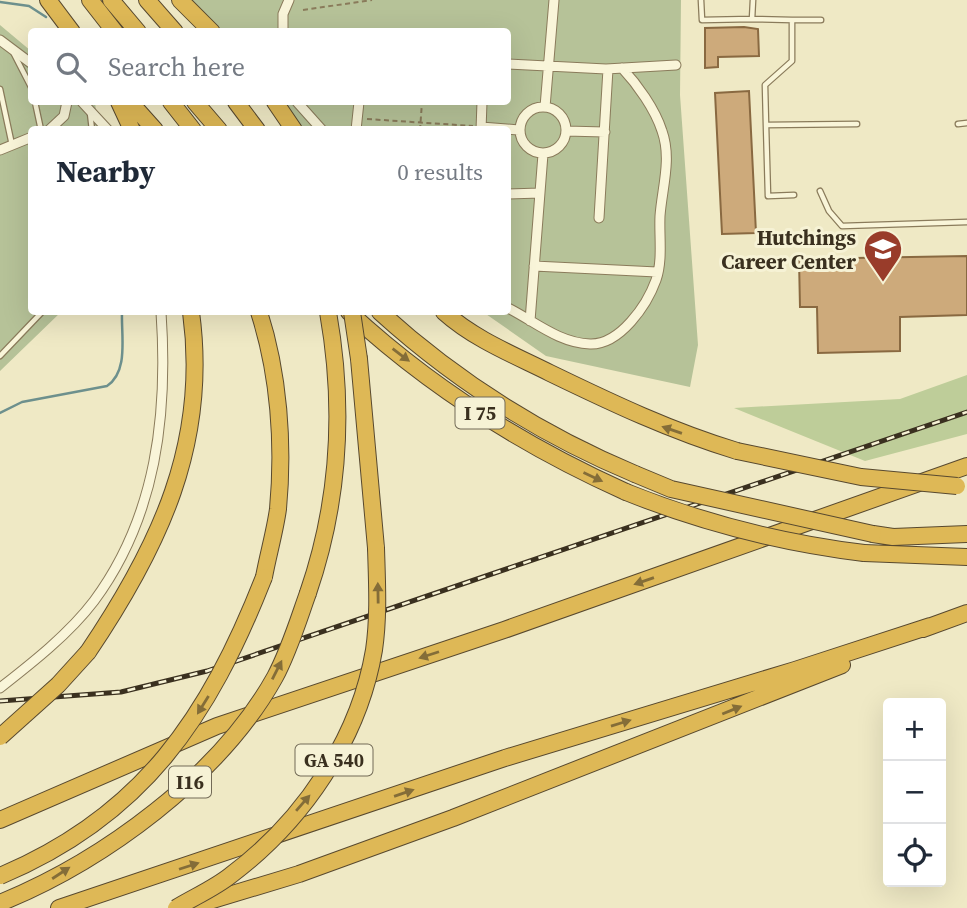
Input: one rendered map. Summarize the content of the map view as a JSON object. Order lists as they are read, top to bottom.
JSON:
{
  "streets": {
    "highway": ["I 75", "GA 540", "I16"]
  },
  "places": {
    "school or university": ["Hutchings Career Center"]
  },
  "page": {
    "search": "Search here",
    "heading": ["Nearby", "0 results"],
    "map_buttons": ["+", "−"]
  }
}
